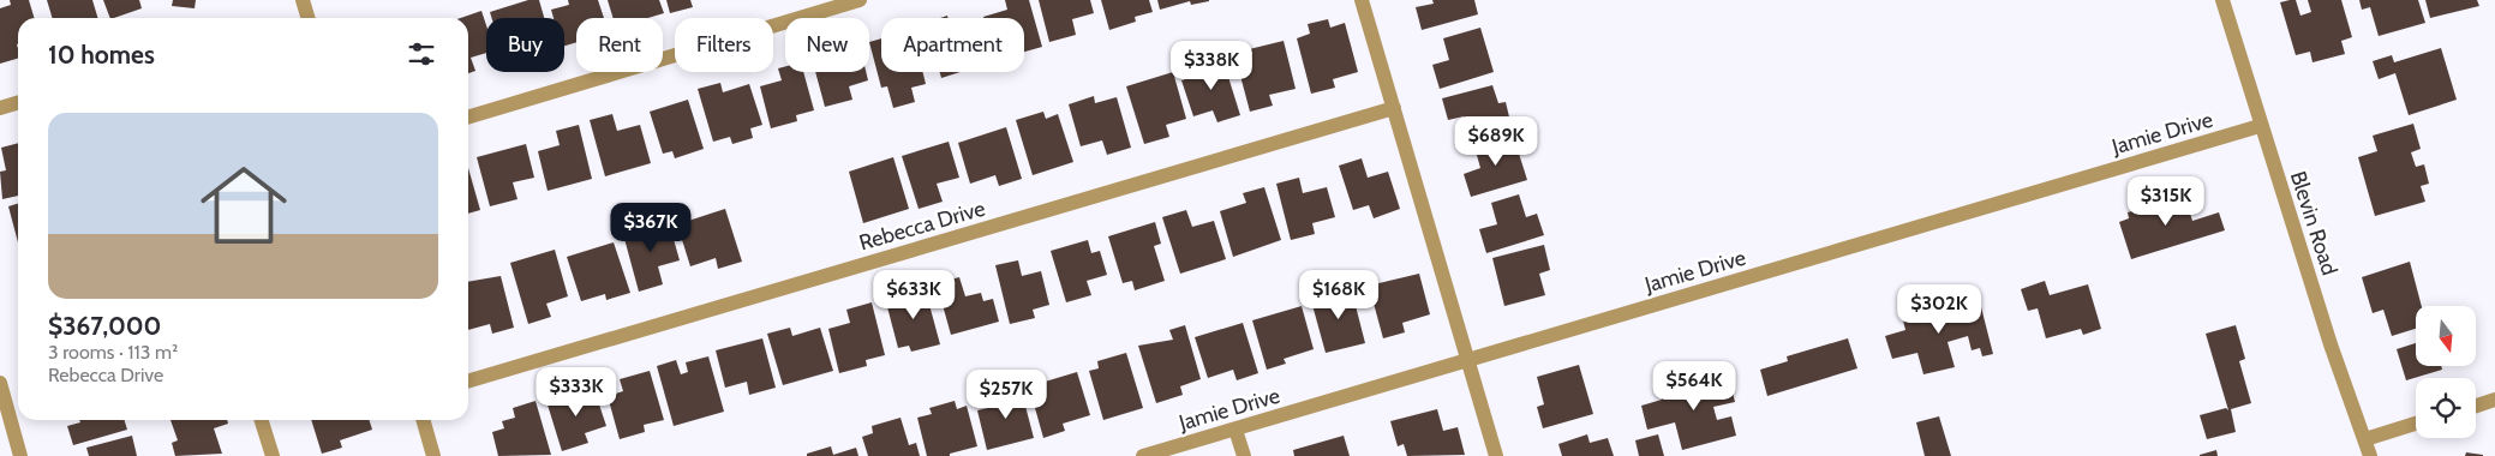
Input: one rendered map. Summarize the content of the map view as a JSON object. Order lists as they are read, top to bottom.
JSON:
{
  "streets": {
    "street": ["Jamie Drive", "Blevin Road", "Rebecca Drive"]
  },
  "crossings": [
    ["Jamie Drive", "Blevin Road"]
  ],
  "north": "bottom",
  "page": {
    "chip": [
      "Buy",
      "Rent",
      "Filters",
      "New",
      "Apartment"
    ],
    "heading": "10 homes",
    "price": [
      "$338K",
      "$689K",
      "$315K",
      "$367K",
      "$633K",
      "$168K",
      "$302K",
      "$564K",
      "$333K",
      "$257K"
    ],
    "list": [
      {
        "name": "$367,000",
        "note": "3 rooms · 113 m² · Rebecca Drive"
      }
    ]
  }
}
